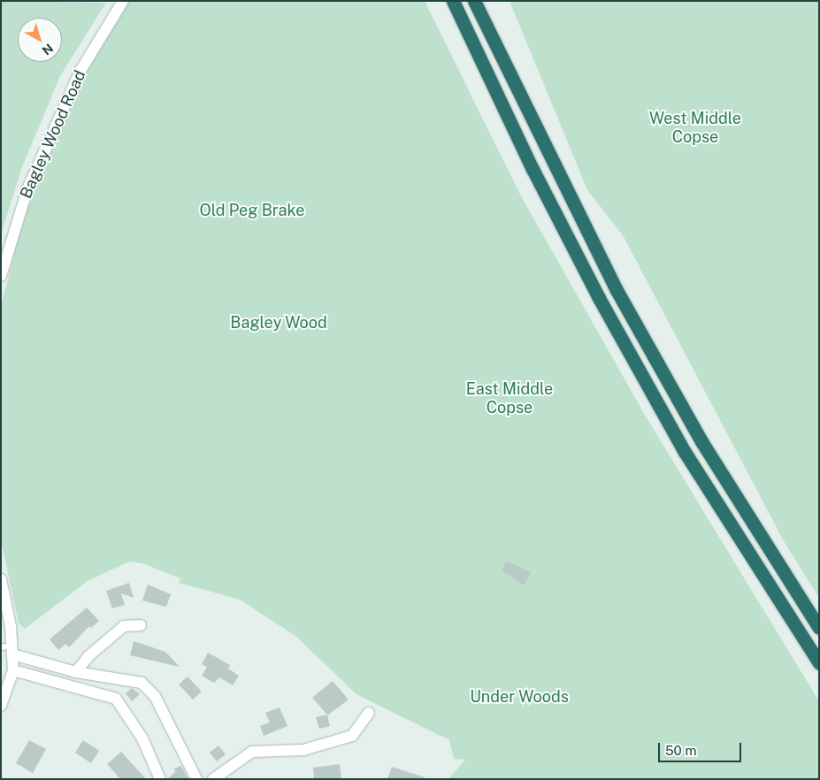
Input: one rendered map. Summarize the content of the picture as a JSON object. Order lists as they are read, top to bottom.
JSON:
{
  "streets": {
    "street": ["Bagley Wood Road"]
  },
  "parks": [
    "West Middle Copse",
    "Old Peg Brake",
    "Bagley Wood",
    "East Middle Copse",
    "Under Woods"
  ],
  "scale_bar": "50 m",
  "north": "bottom right"
}
